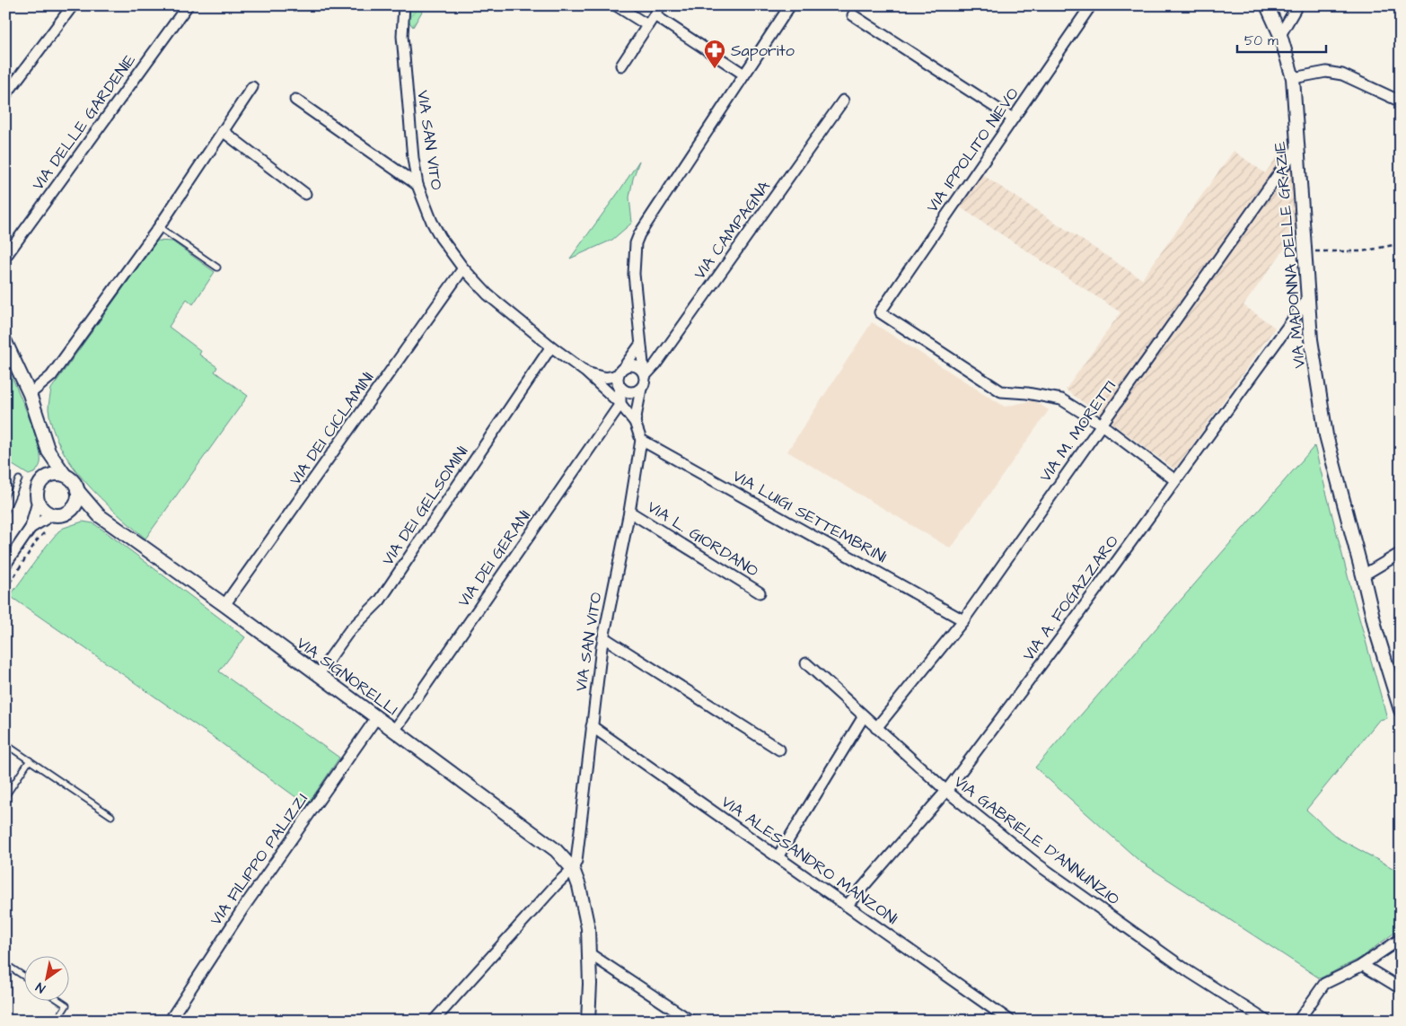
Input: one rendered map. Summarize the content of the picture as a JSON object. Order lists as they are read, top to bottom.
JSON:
{
  "streets": {
    "street": [
      "VIA DELLE GARDENIE",
      "VIA SAN VITO",
      "VIA IPPOLITO NIEVO",
      "VIA CAMPAGNA",
      "VIA MADONNA DELLE GRAZIE",
      "VIA DEI CICLAMINI",
      "VIA M. MORETTI",
      "VIA DEI GELSOMINI",
      "VIA LUIGI SETTEMBRINI",
      "VIA L. GIORDANO",
      "VIA DEI GERANI",
      "VIA A. FOGAZZARO",
      "VIA SIGNORELLI",
      "VIA GABRIELE D'ANNUNZIO",
      "VIA FILIPPO PALIZZI",
      "VIA ALESSANDRO MANZONI"
    ]
  },
  "crossings": [
    ["VIA SAN VITO", "VIA DEI CICLAMINI"],
    ["VIA SAN VITO", "VIA DEI GELSOMINI"],
    ["VIA SAN VITO", "VIA LUIGI SETTEMBRINI"],
    ["VIA SAN VITO", "VIA L. GIORDANO"],
    ["VIA SAN VITO", "VIA DEI GERANI"],
    ["VIA SAN VITO", "VIA SIGNORELLI"],
    ["VIA SAN VITO", "VIA ALESSANDRO MANZONI"],
    ["VIA IPPOLITO NIEVO", "VIA M. MORETTI"],
    ["VIA MADONNA DELLE GRAZIE", "VIA M. MORETTI"],
    ["VIA MADONNA DELLE GRAZIE", "VIA A. FOGAZZARO"],
    ["VIA DEI CICLAMINI", "VIA SIGNORELLI"],
    ["VIA M. MORETTI", "VIA LUIGI SETTEMBRINI"],
    ["VIA M. MORETTI", "VIA GABRIELE D'ANNUNZIO"],
    ["VIA DEI GELSOMINI", "VIA SIGNORELLI"],
    ["VIA DEI GERANI", "VIA SIGNORELLI"],
    ["VIA A. FOGAZZARO", "VIA GABRIELE D'ANNUNZIO"],
    ["VIA A. FOGAZZARO", "VIA ALESSANDRO MANZONI"],
    ["VIA SIGNORELLI", "VIA FILIPPO PALIZZI"]
  ],
  "places": {
    "pharmacy": ["Saporito"]
  },
  "scale_bar": "50 m",
  "north": "bottom left"
}
